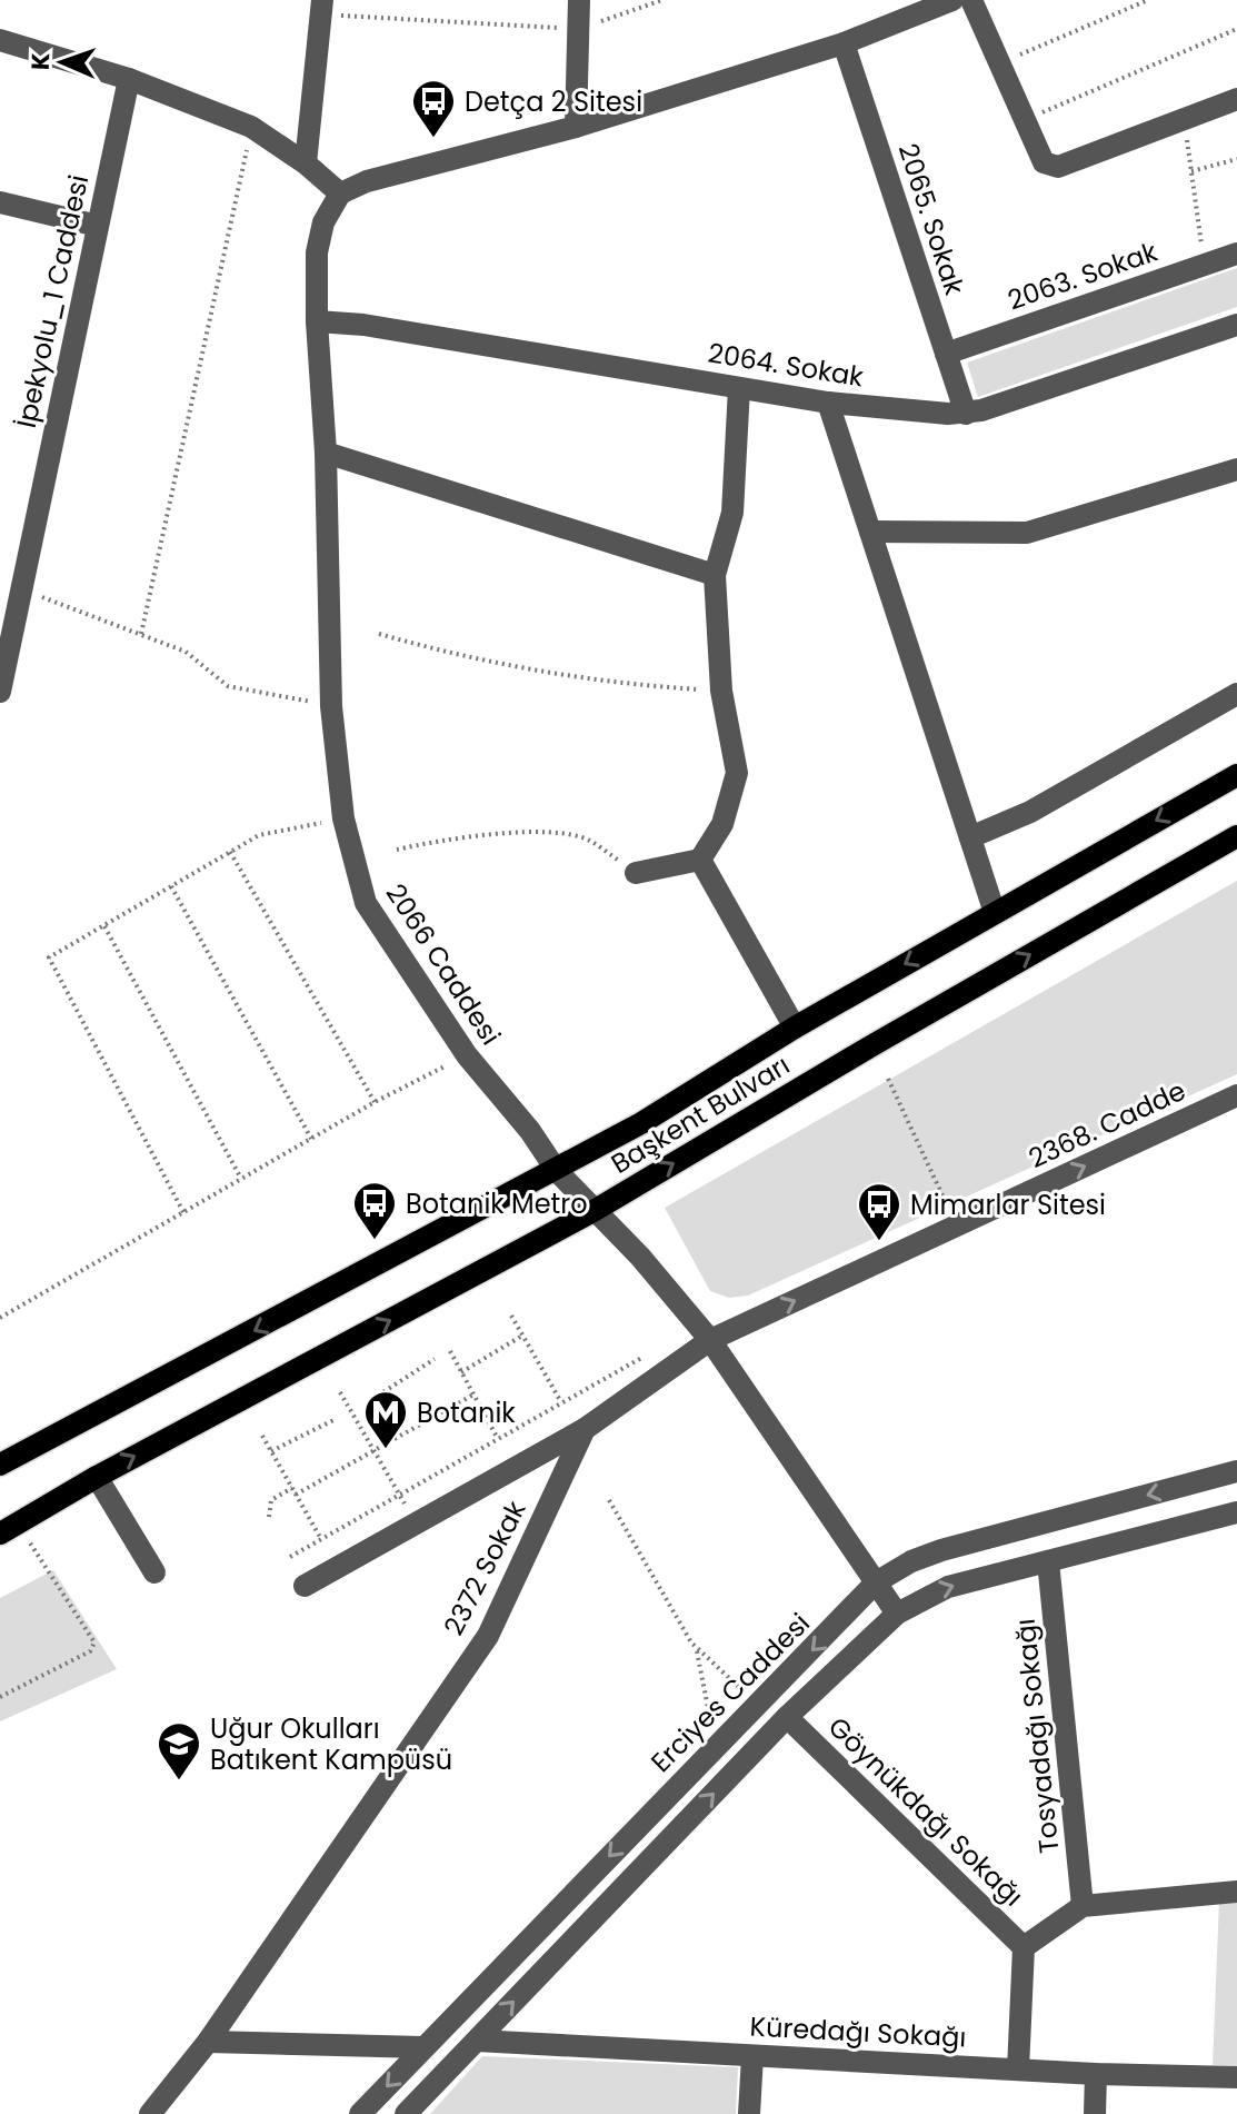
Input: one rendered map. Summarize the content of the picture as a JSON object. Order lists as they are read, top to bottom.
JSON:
{
  "streets": {
    "main road": ["Başkent Bulvarı"],
    "street": [
      "2065. Sokak",
      "2063. Sokak",
      "İpekyolu_1 Caddesi",
      "2064. Sokak",
      "2066 Caddesi",
      "2368. Cadde",
      "2372 Sokak",
      "Erciyes Caddesi",
      "Tosyadağı Sokağı",
      "Göynükdağı Sokağı",
      "Küredağı Sokağı"
    ]
  },
  "crossings": [
    ["2065. Sokak", "2063. Sokak"],
    ["2065. Sokak", "2064. Sokak"],
    ["2064. Sokak", "2066 Caddesi"],
    ["2066 Caddesi", "Başkent Bulvarı"],
    ["2066 Caddesi", "2368. Cadde"],
    ["2066 Caddesi", "Erciyes Caddesi"],
    ["Tosyadağı Sokağı", "Göynükdağı Sokağı"],
    ["Göynükdağı Sokağı", "Küredağı Sokağı"]
  ],
  "one_way": ["2368. Cadde"],
  "places": {
    "bus stop": ["Detça 2 Sitesi", "Botanik Metro", "Mimarlar Sitesi"],
    "metro station": ["Botanik"],
    "school or university": ["Uğur Okulları Batıkent Kampüsü"]
  },
  "north": "left"
}
